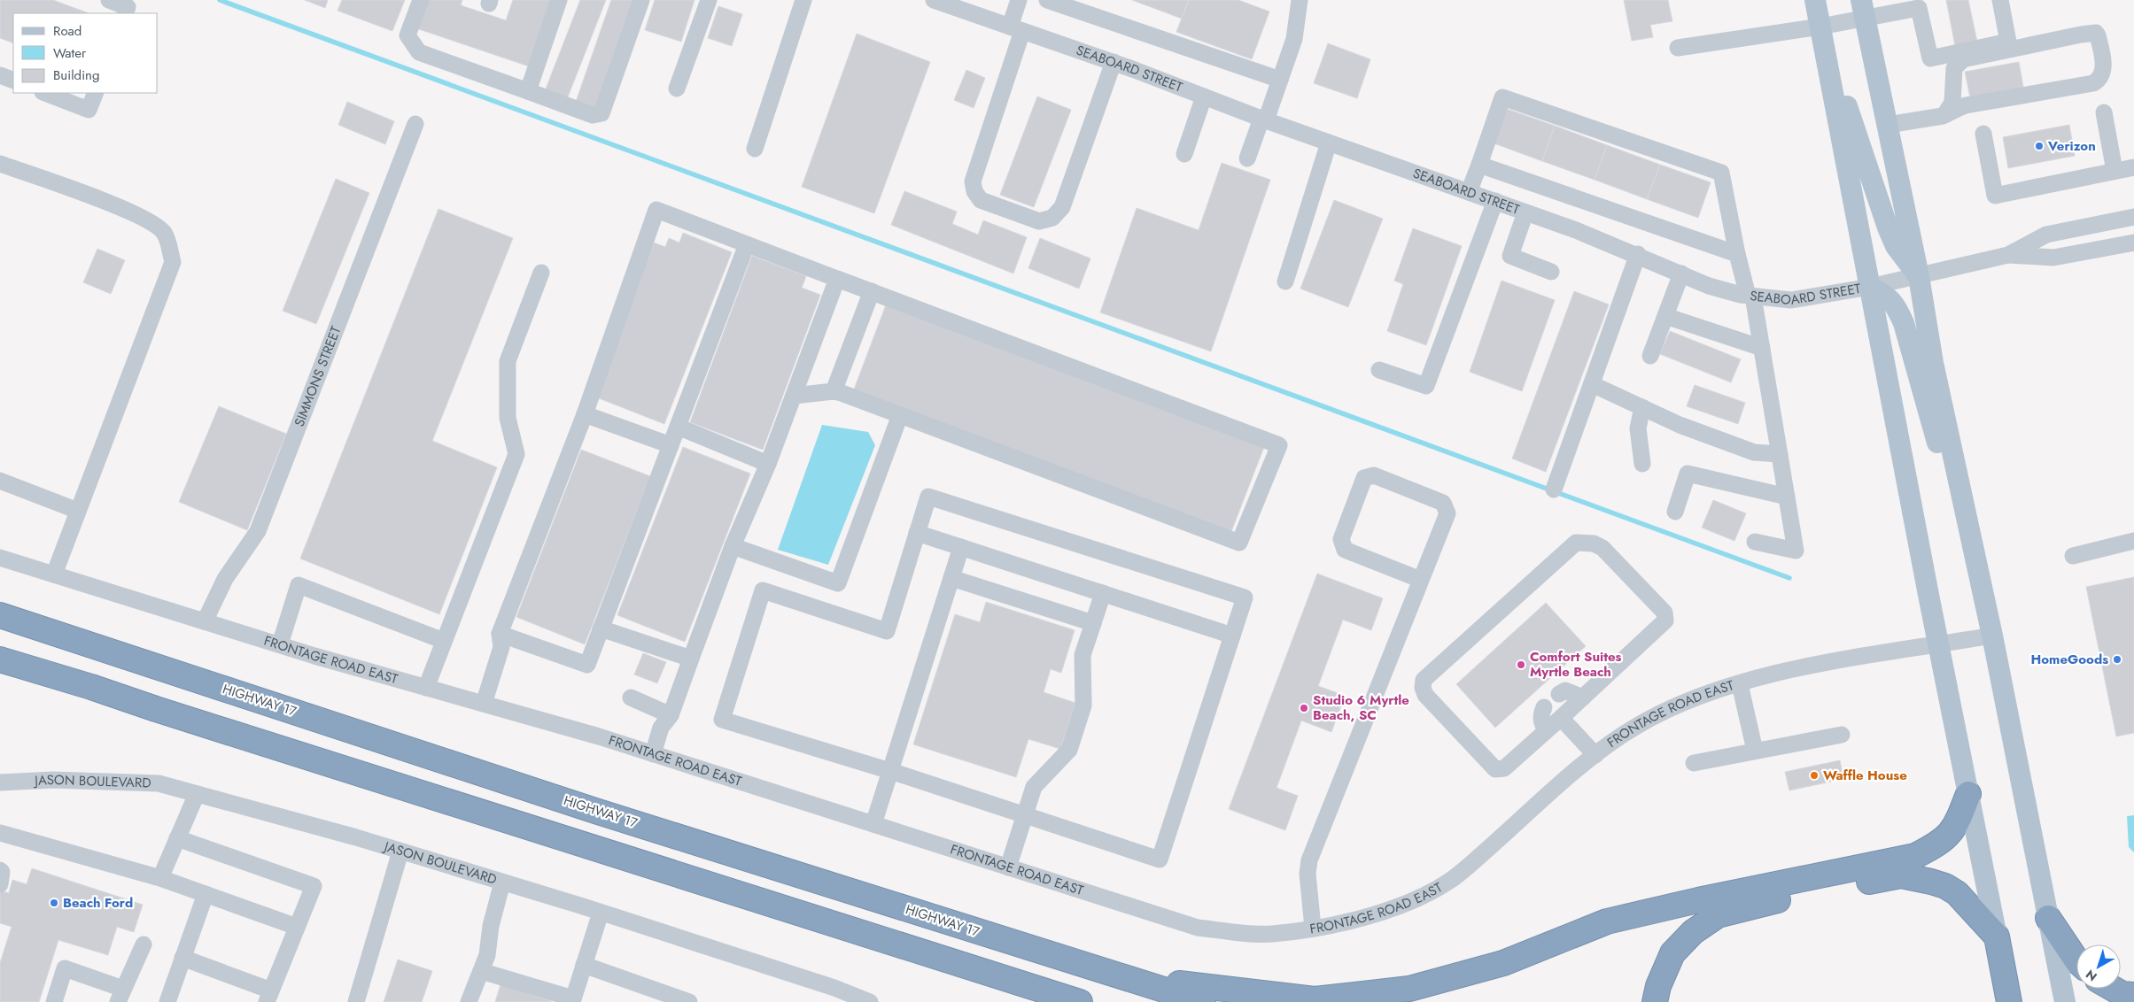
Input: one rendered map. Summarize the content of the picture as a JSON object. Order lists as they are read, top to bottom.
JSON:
{
  "streets": {
    "highway": ["HIGHWAY 17"],
    "street": [
      "SEABOARD STREET",
      "SIMMONS STREET",
      "FRONTAGE ROAD EAST",
      "JASON BOULEVARD"
    ]
  },
  "crossings": [
    ["SIMMONS STREET", "FRONTAGE ROAD EAST"]
  ],
  "places": [
    "Verizon",
    "HomeGoods",
    "Comfort Suites Myrtle Beach",
    "Studio 6 Myrtle Beach, SC",
    "Waffle House",
    "Beach Ford"
  ],
  "legend": ["Road", "Water", "Building"],
  "north": "bottom left"
}
